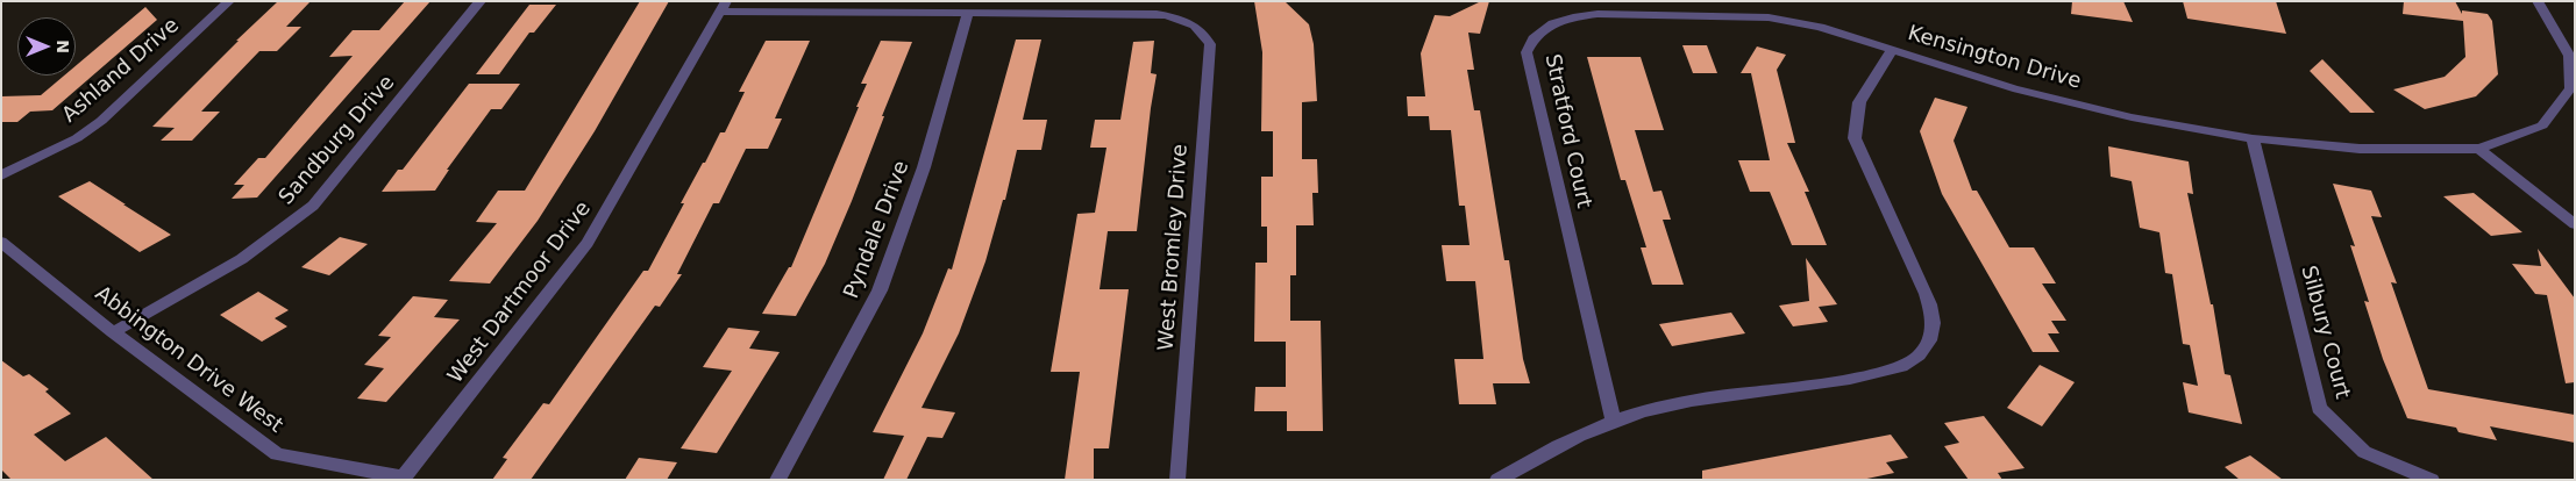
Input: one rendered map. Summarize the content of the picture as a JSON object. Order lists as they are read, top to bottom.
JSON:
{
  "streets": {
    "street": [
      "Kensington Drive",
      "Ashland Drive",
      "Stratford Court",
      "Sandburg Drive",
      "Pyndale Drive",
      "West Bromley Drive",
      "West Dartmoor Drive",
      "Silbury Court",
      "Abbington Drive West"
    ]
  },
  "crossings": [
    ["Kensington Drive", "Stratford Court"],
    ["Kensington Drive", "Silbury Court"],
    ["Sandburg Drive", "Abbington Drive West"],
    ["Pyndale Drive", "West Bromley Drive"],
    ["West Dartmoor Drive", "Abbington Drive West"]
  ],
  "north": "right"
}
